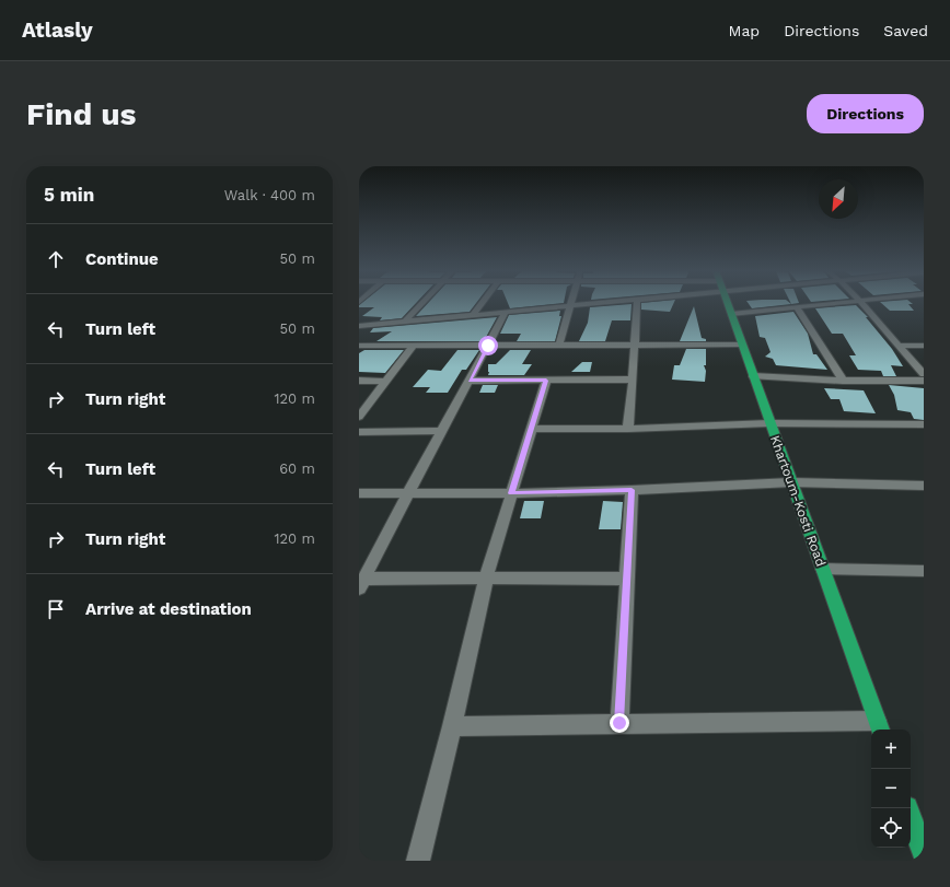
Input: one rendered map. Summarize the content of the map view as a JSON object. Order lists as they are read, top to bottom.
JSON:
{
  "streets": {
    "highway": ["Khartoum-Kosti Road"]
  },
  "north": "bottom left",
  "page": {
    "header": "Atlasly",
    "nav": ["Map", "Directions", "Saved"],
    "buttons": "Directions",
    "title": "Find us",
    "heading": ["5 min", "Walk · 400 m"],
    "list": [
      ["Continue", "50 m"],
      ["Turn left", "50 m"],
      ["Turn right", "120 m"],
      ["Turn left", "60 m"],
      ["Turn right", "120 m"],
      "Arrive at destination"
    ],
    "map_buttons": ["+", "−"]
  }
}
